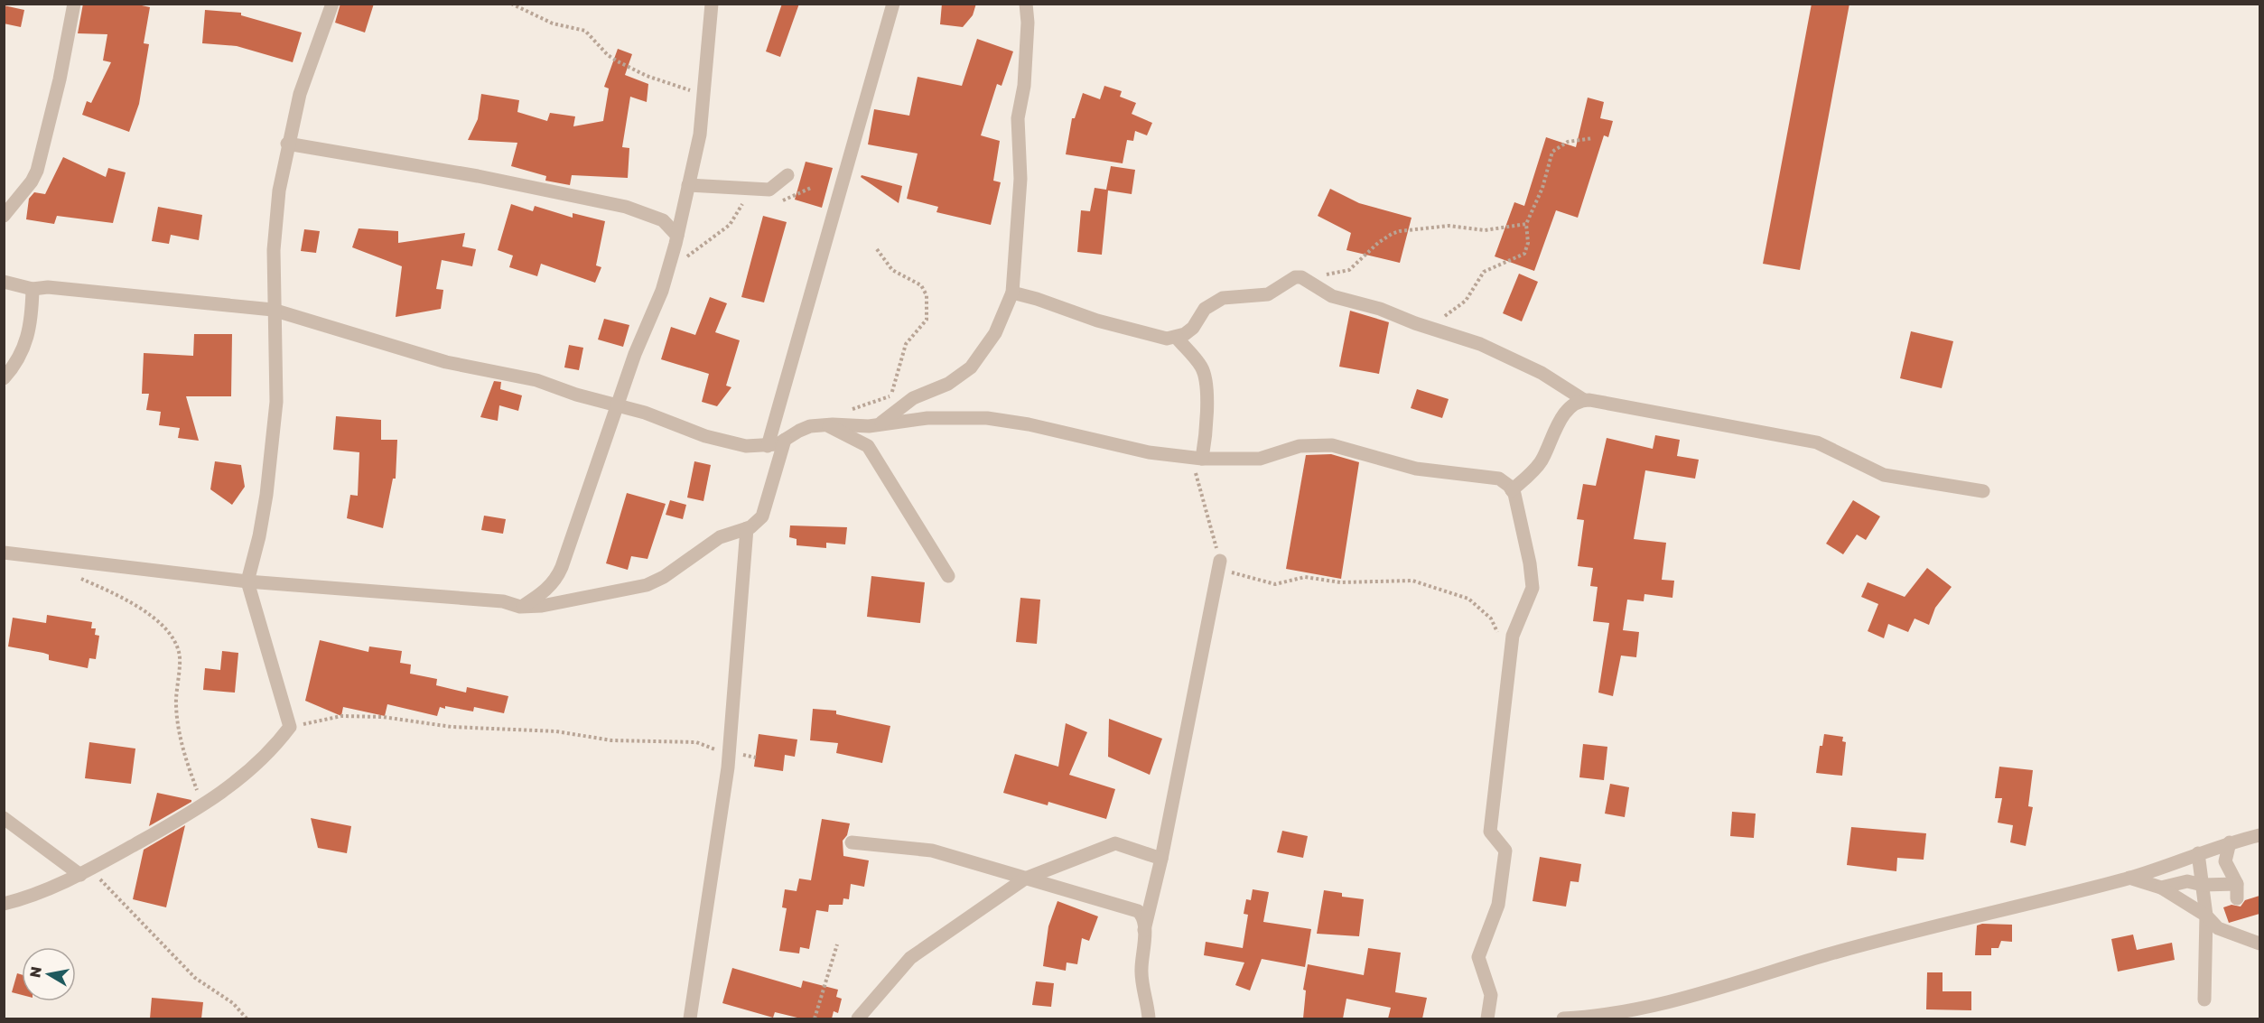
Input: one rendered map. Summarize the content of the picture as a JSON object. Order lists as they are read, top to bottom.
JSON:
{
  "north": "left"
}
